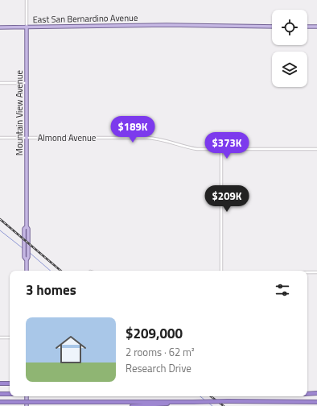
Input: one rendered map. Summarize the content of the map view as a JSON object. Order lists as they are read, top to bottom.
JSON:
{
  "streets": {
    "main road": ["East San Bernardino Avenue", "Mountain View Avenue"],
    "street": ["Almond Avenue"]
  },
  "crossings": [
    ["East San Bernardino Avenue", "Mountain View Avenue"],
    ["Mountain View Avenue", "Almond Avenue"]
  ],
  "page": {
    "price": ["$189K", "$373K", "$209K"],
    "heading": "3 homes",
    "list": [
      {
        "name": "$209,000",
        "note": "2 rooms · 62 m² · Research Drive"
      }
    ]
  }
}
